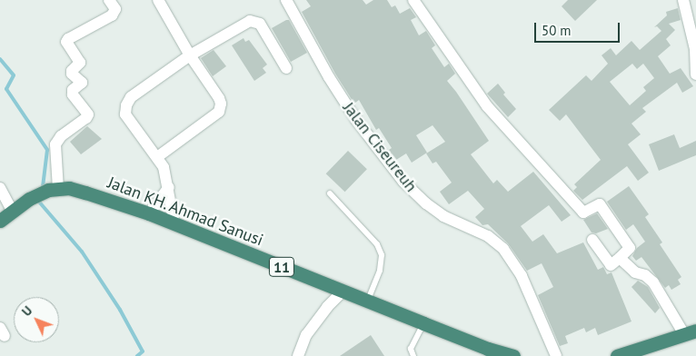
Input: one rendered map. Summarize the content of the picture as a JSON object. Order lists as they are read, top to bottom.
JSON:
{
  "streets": {
    "highway": ["Jalan KH. Ahmad Sanusi", "11"],
    "street": ["Jalan Ciseureuh"]
  },
  "scale_bar": "50 m",
  "north": "top left"
}
